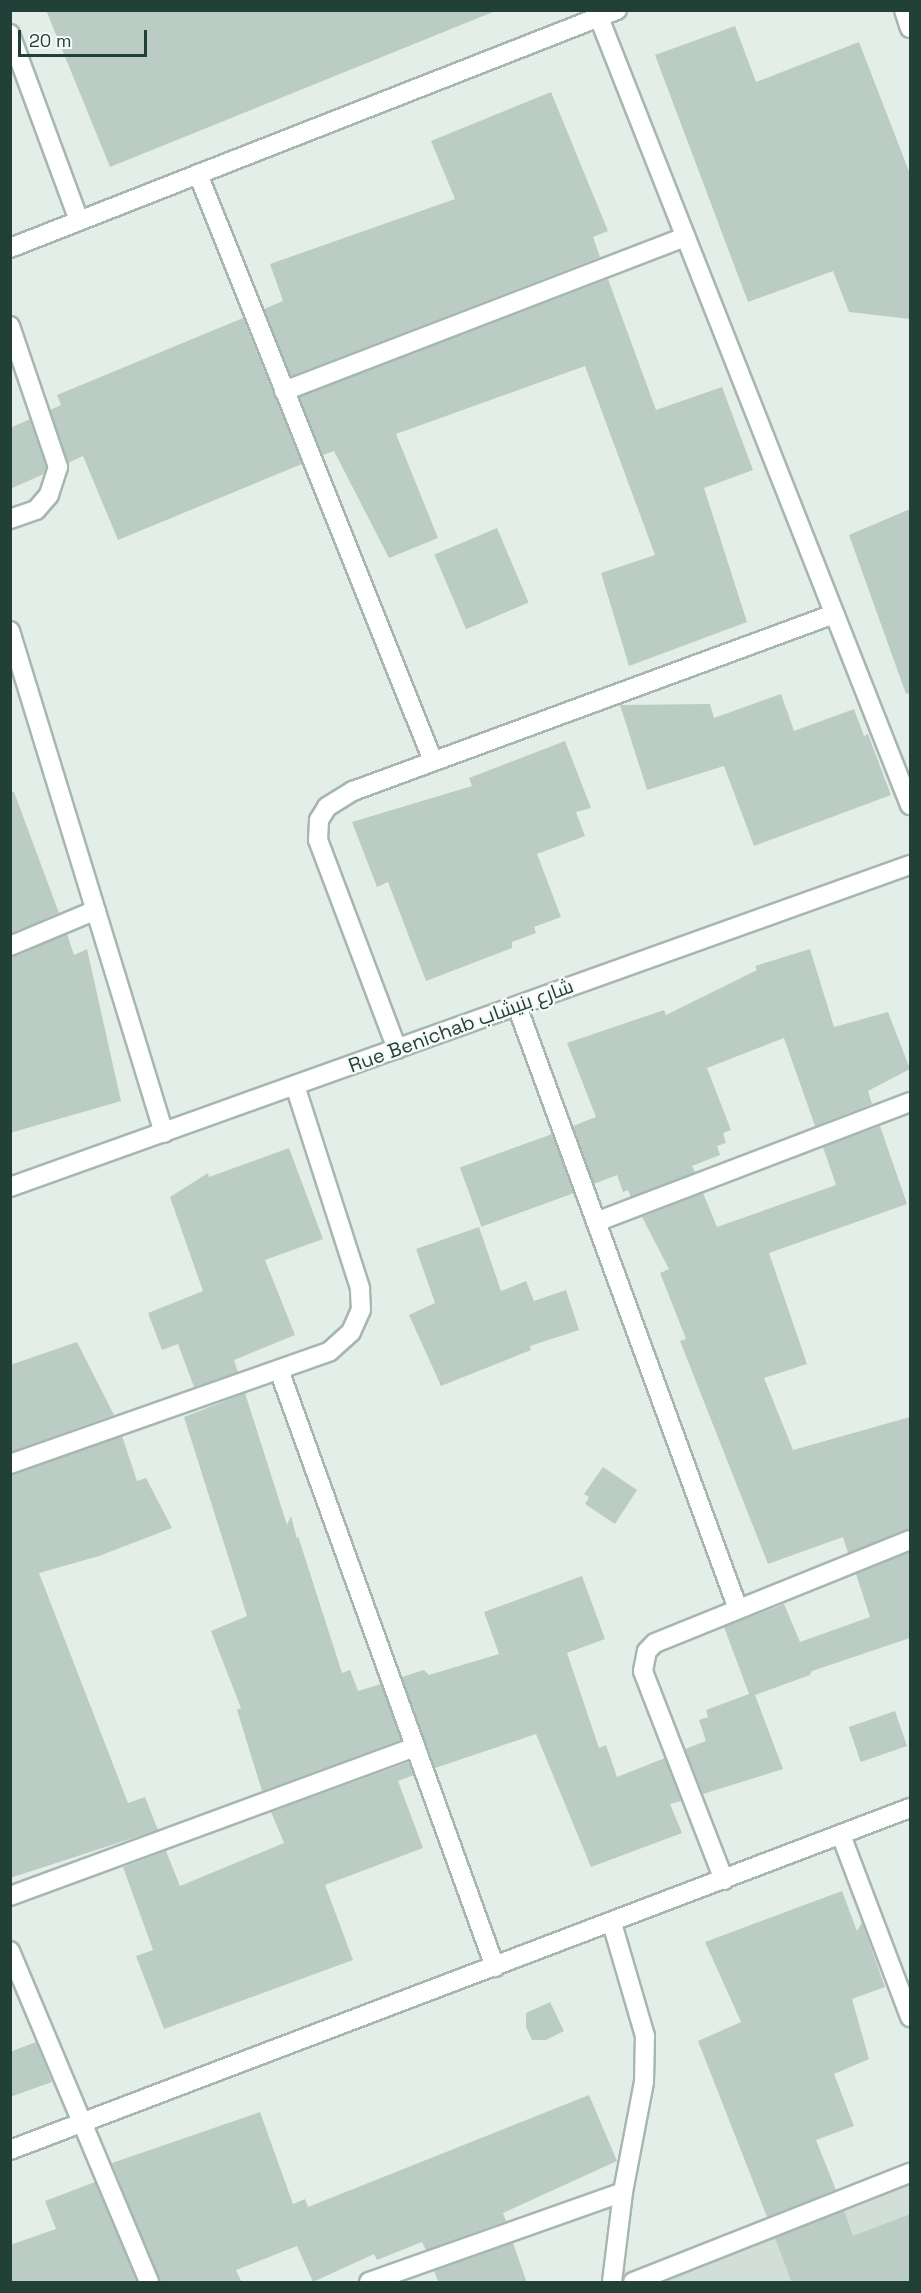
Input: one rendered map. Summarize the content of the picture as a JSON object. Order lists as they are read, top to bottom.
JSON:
{
  "streets": {
    "street": ["Rue Benichab شارع بنيشاب"]
  },
  "scale_bar": "20 m"
}
